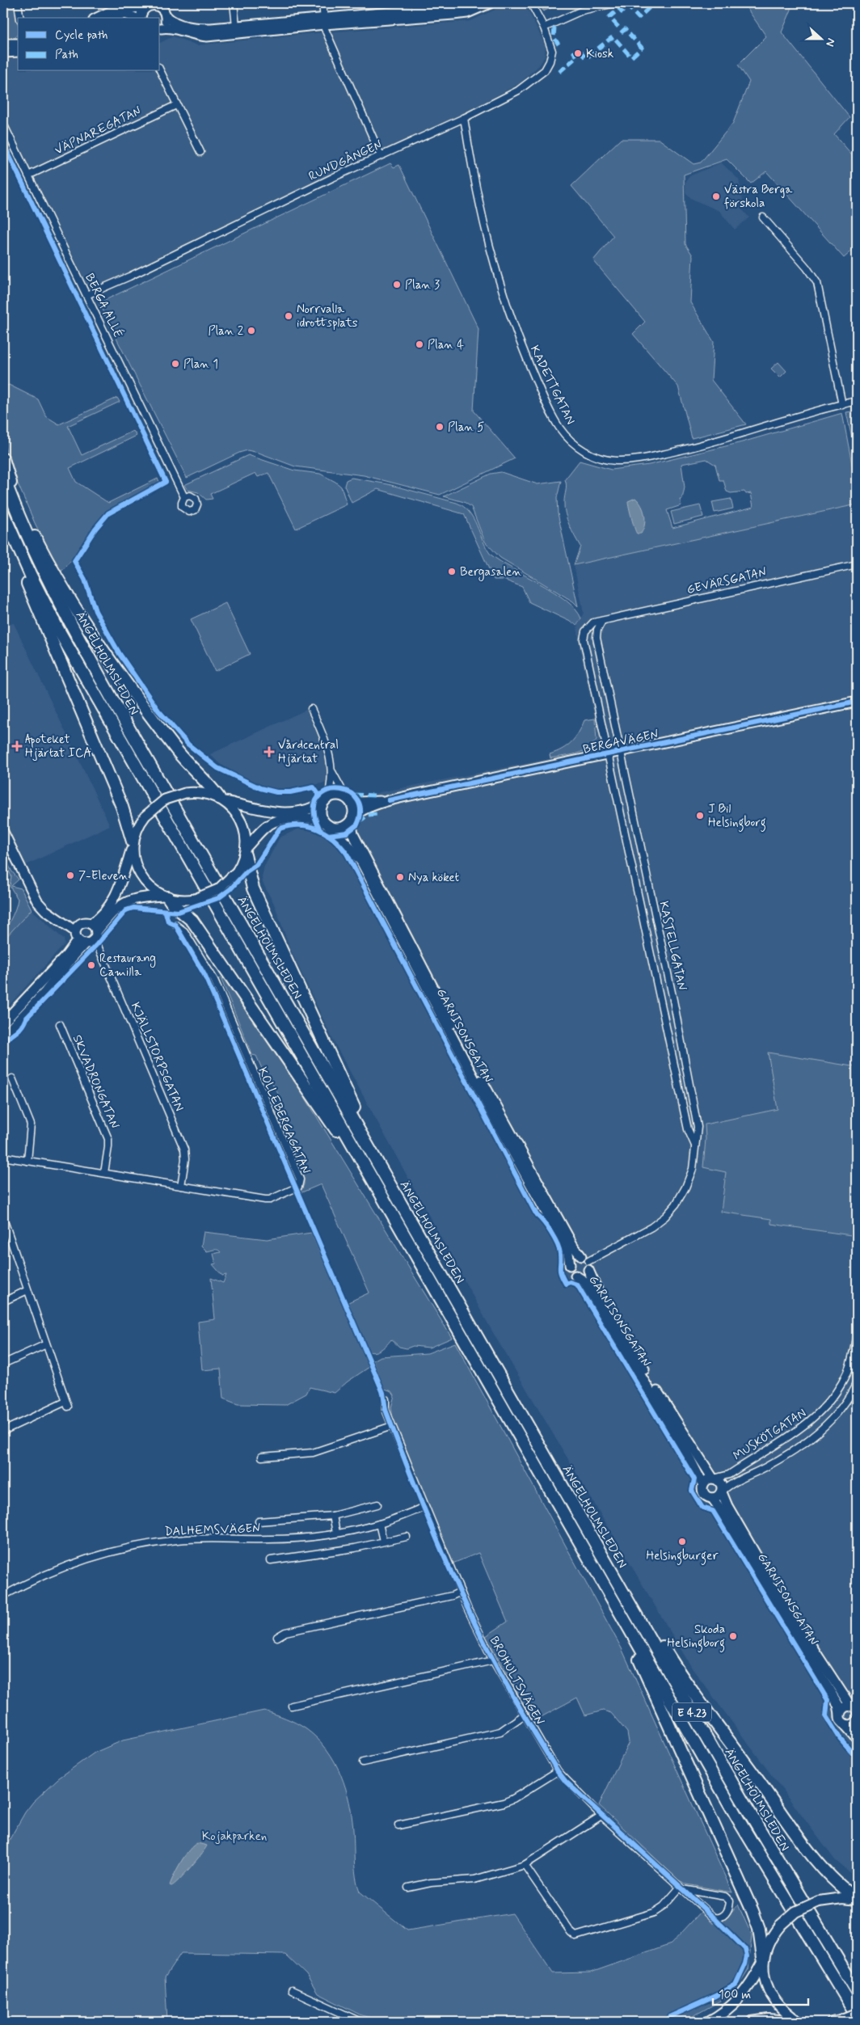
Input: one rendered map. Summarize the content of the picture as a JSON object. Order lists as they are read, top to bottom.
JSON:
{
  "streets": {
    "highway": ["ÄNGELHOLMSLEDEN", "E 4.23"],
    "street": [
      "VÄPNAREGATAN",
      "RUNDGÅNGEN",
      "BERGA ALLÉ",
      "KADETTGATAN",
      "GEVÄRSGATAN",
      "BERGAVÄGEN",
      "KASTELLGATAN",
      "GARNISONSGATAN",
      "KJÄLLSTORPSGATAN",
      "SKVADRONGATAN",
      "KOLLEBERGAGATAN",
      "MUSKÖTGATAN",
      "DALHEMSVÄGEN",
      "BROHULTSVÄGEN"
    ]
  },
  "crossings": [
    ["VÄPNAREGATAN", "BERGA ALLÉ"],
    ["RUNDGÅNGEN", "BERGA ALLÉ"],
    ["RUNDGÅNGEN", "KADETTGATAN"],
    ["GEVÄRSGATAN", "BERGAVÄGEN"],
    ["GEVÄRSGATAN", "KASTELLGATAN"],
    ["BERGAVÄGEN", "KASTELLGATAN"],
    ["BERGAVÄGEN", "GARNISONSGATAN"],
    ["KASTELLGATAN", "GARNISONSGATAN"],
    ["GARNISONSGATAN", "MUSKÖTGATAN"],
    ["KJÄLLSTORPSGATAN", "KOLLEBERGAGATAN"],
    ["SKVADRONGATAN", "KOLLEBERGAGATAN"],
    ["DALHEMSVÄGEN", "BROHULTSVÄGEN"]
  ],
  "parks": ["Kojakparken"],
  "places": {
    "other": [
      "Kiosk",
      "Västra Berga förskola",
      "Plan 3",
      "Norrvalla idrottsplats",
      "Plan 2",
      "Plan 4",
      "Plan 1",
      "Plan 5",
      "Bergasalen",
      "J Bil Helsingborg",
      "7-Eleven",
      "Nya köket",
      "Restaurang Camilla",
      "Helsingburger",
      "Skoda Helsingborg"
    ],
    "health": ["Apoteket Hjärtat ICA", "Vårdcentral Hjärtat"]
  },
  "legend": ["Cycle path", "Path"],
  "scale_bar": "100 m",
  "north": "right"
}
